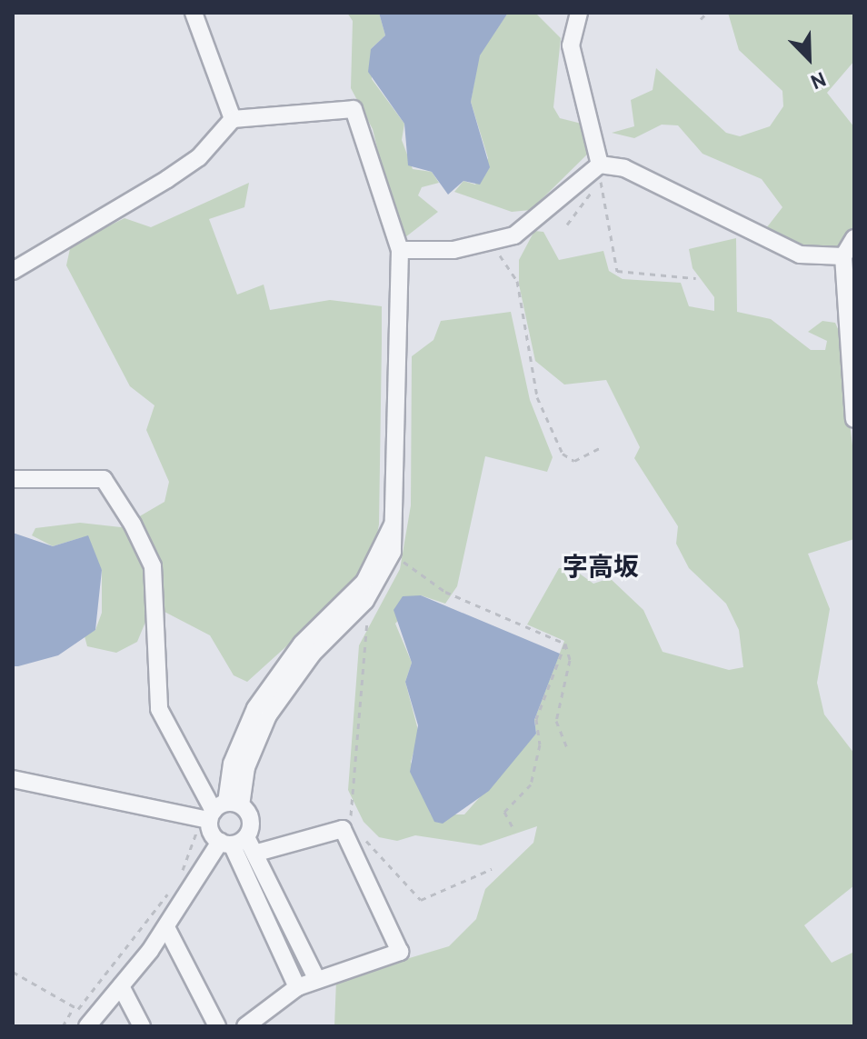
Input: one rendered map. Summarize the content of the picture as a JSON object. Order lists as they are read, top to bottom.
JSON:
{
  "districts": ["字高坂"],
  "north": "bottom right"
}
